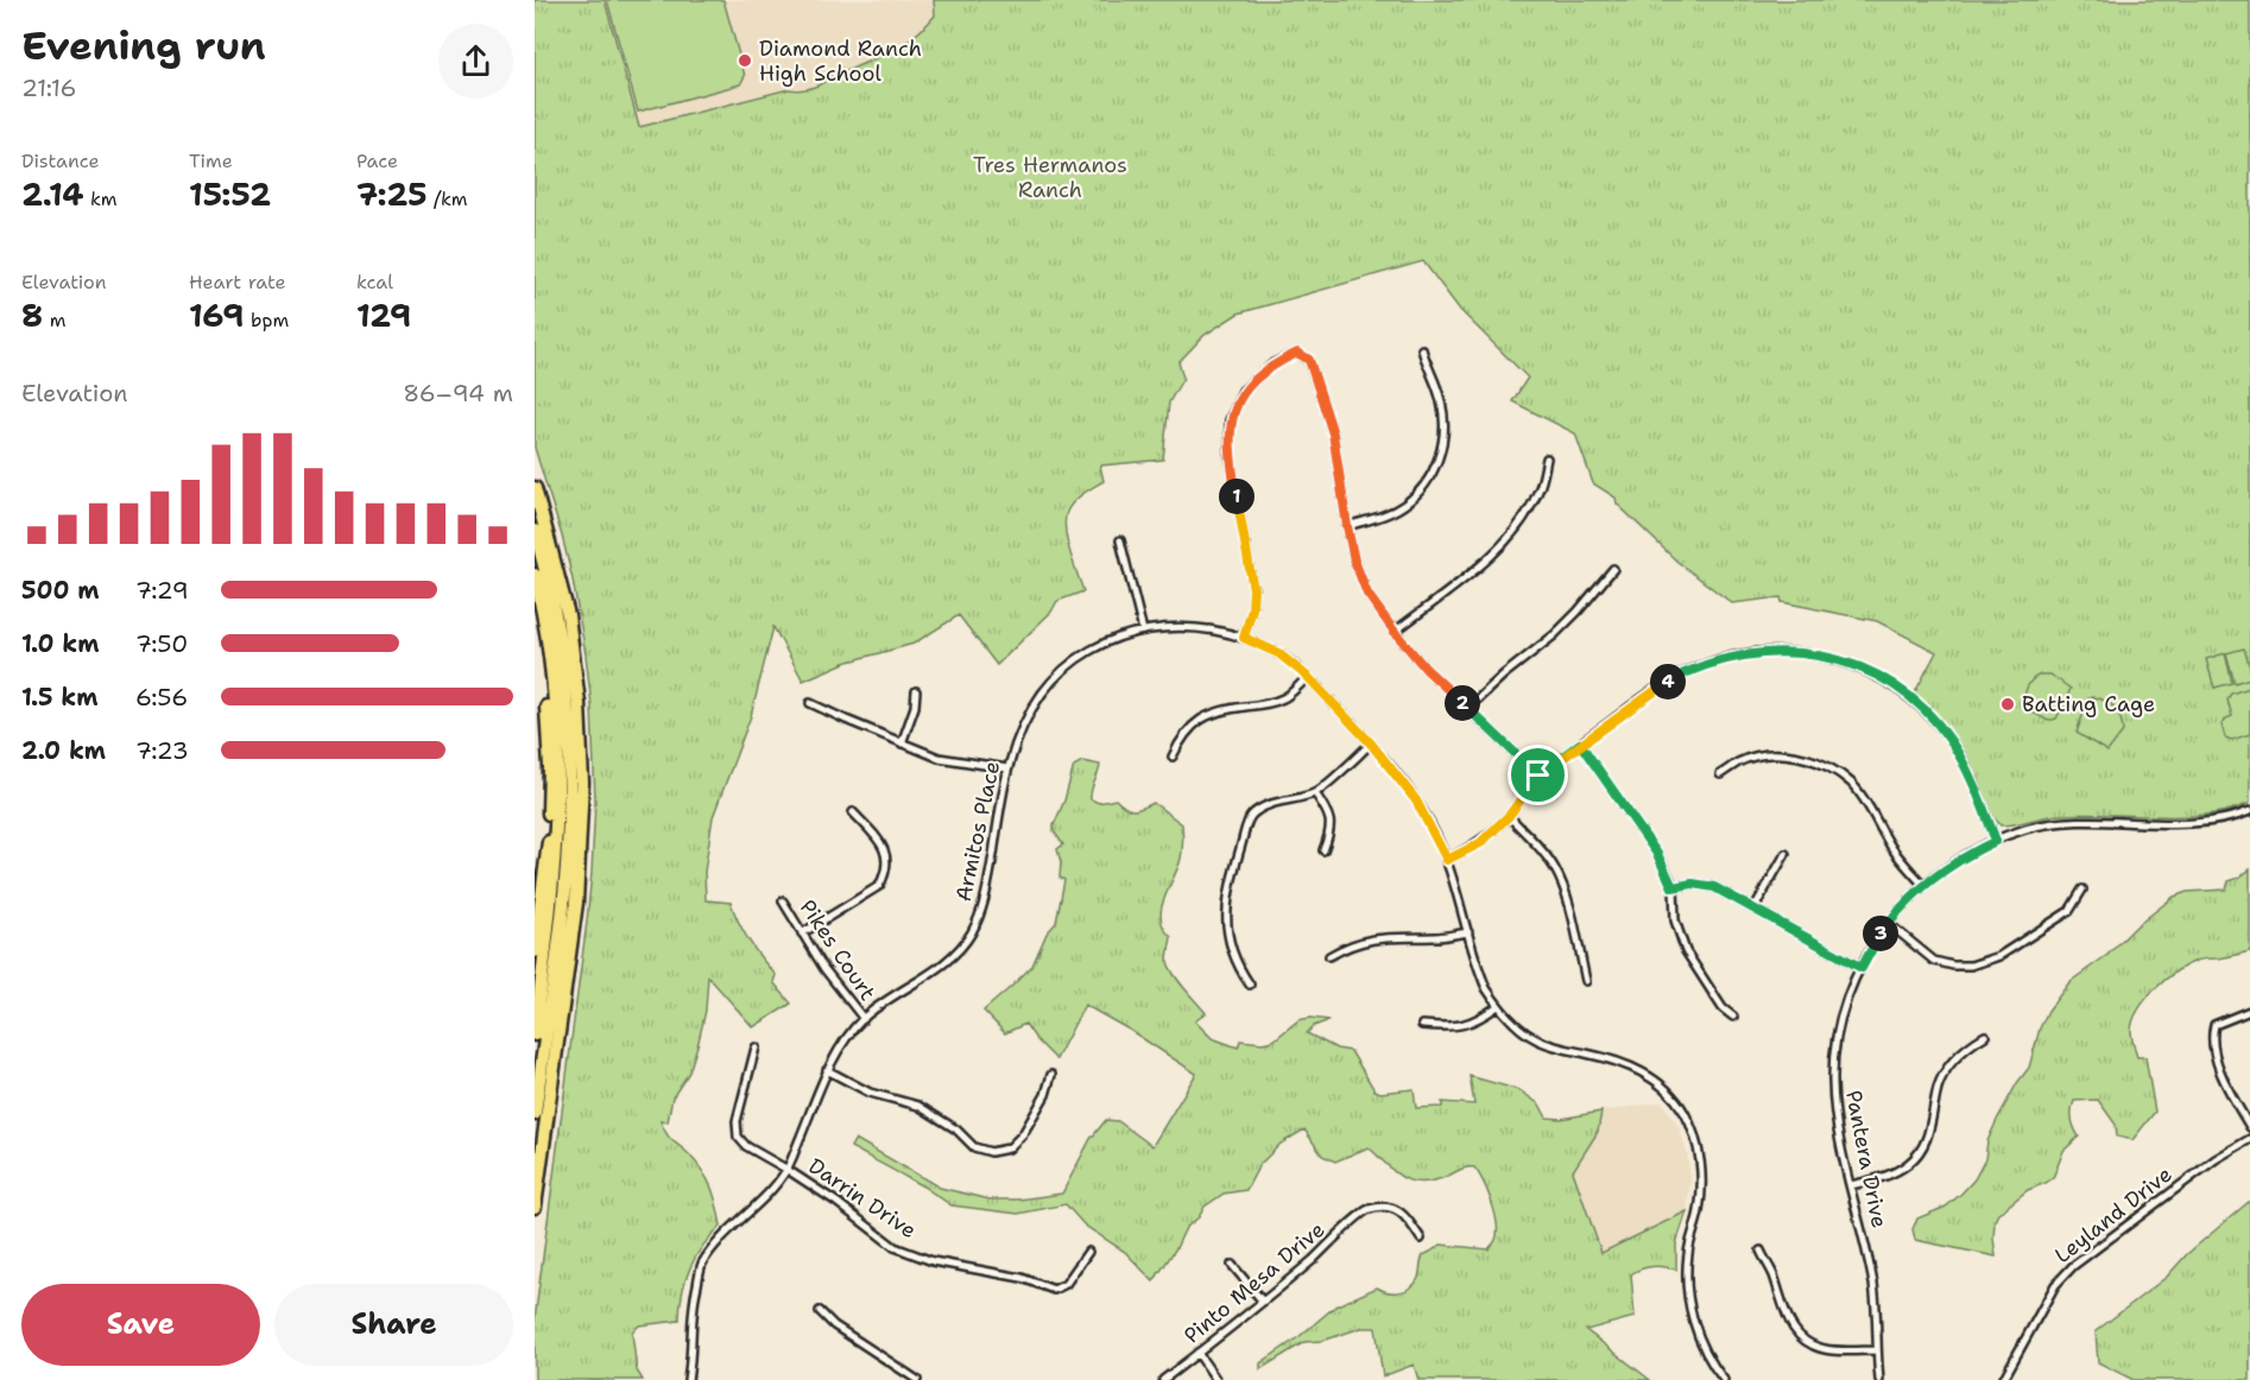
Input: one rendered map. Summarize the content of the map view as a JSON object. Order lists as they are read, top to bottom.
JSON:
{
  "streets": {
    "street": [
      "Armitos Place",
      "Pikes Court",
      "Pantera Drive",
      "Darrin Drive",
      "Leyland Drive",
      "Pinto Mesa Drive"
    ]
  },
  "crossings": [
    ["Armitos Place", "Pikes Court"],
    ["Armitos Place", "Darrin Drive"]
  ],
  "parks": ["Tres Hermanos Ranch"],
  "places": ["Diamond Ranch High School", "Batting Cage"],
  "page": {
    "heading": ["Evening run", "21:16"],
    "stats": [
      ["Distance", "2.14 km"],
      ["Time", "15:52"],
      ["Pace", "7:25 /km"],
      ["Elevation", "8 m"],
      ["Heart rate", "169 bpm"],
      ["kcal", "129"]
    ],
    "chart": ["Elevation", "86–94 m"],
    "pins": [
      "1",
      "4",
      "2",
      "3"
    ],
    "list": [
      {
        "name": "500 m",
        "note": "7:29"
      },
      {
        "name": "1.0 km",
        "note": "7:50"
      },
      {
        "name": "1.5 km",
        "note": "6:56"
      },
      {
        "name": "2.0 km",
        "note": "7:23"
      }
    ],
    "buttons": ["Save", "Share"]
  }
}
